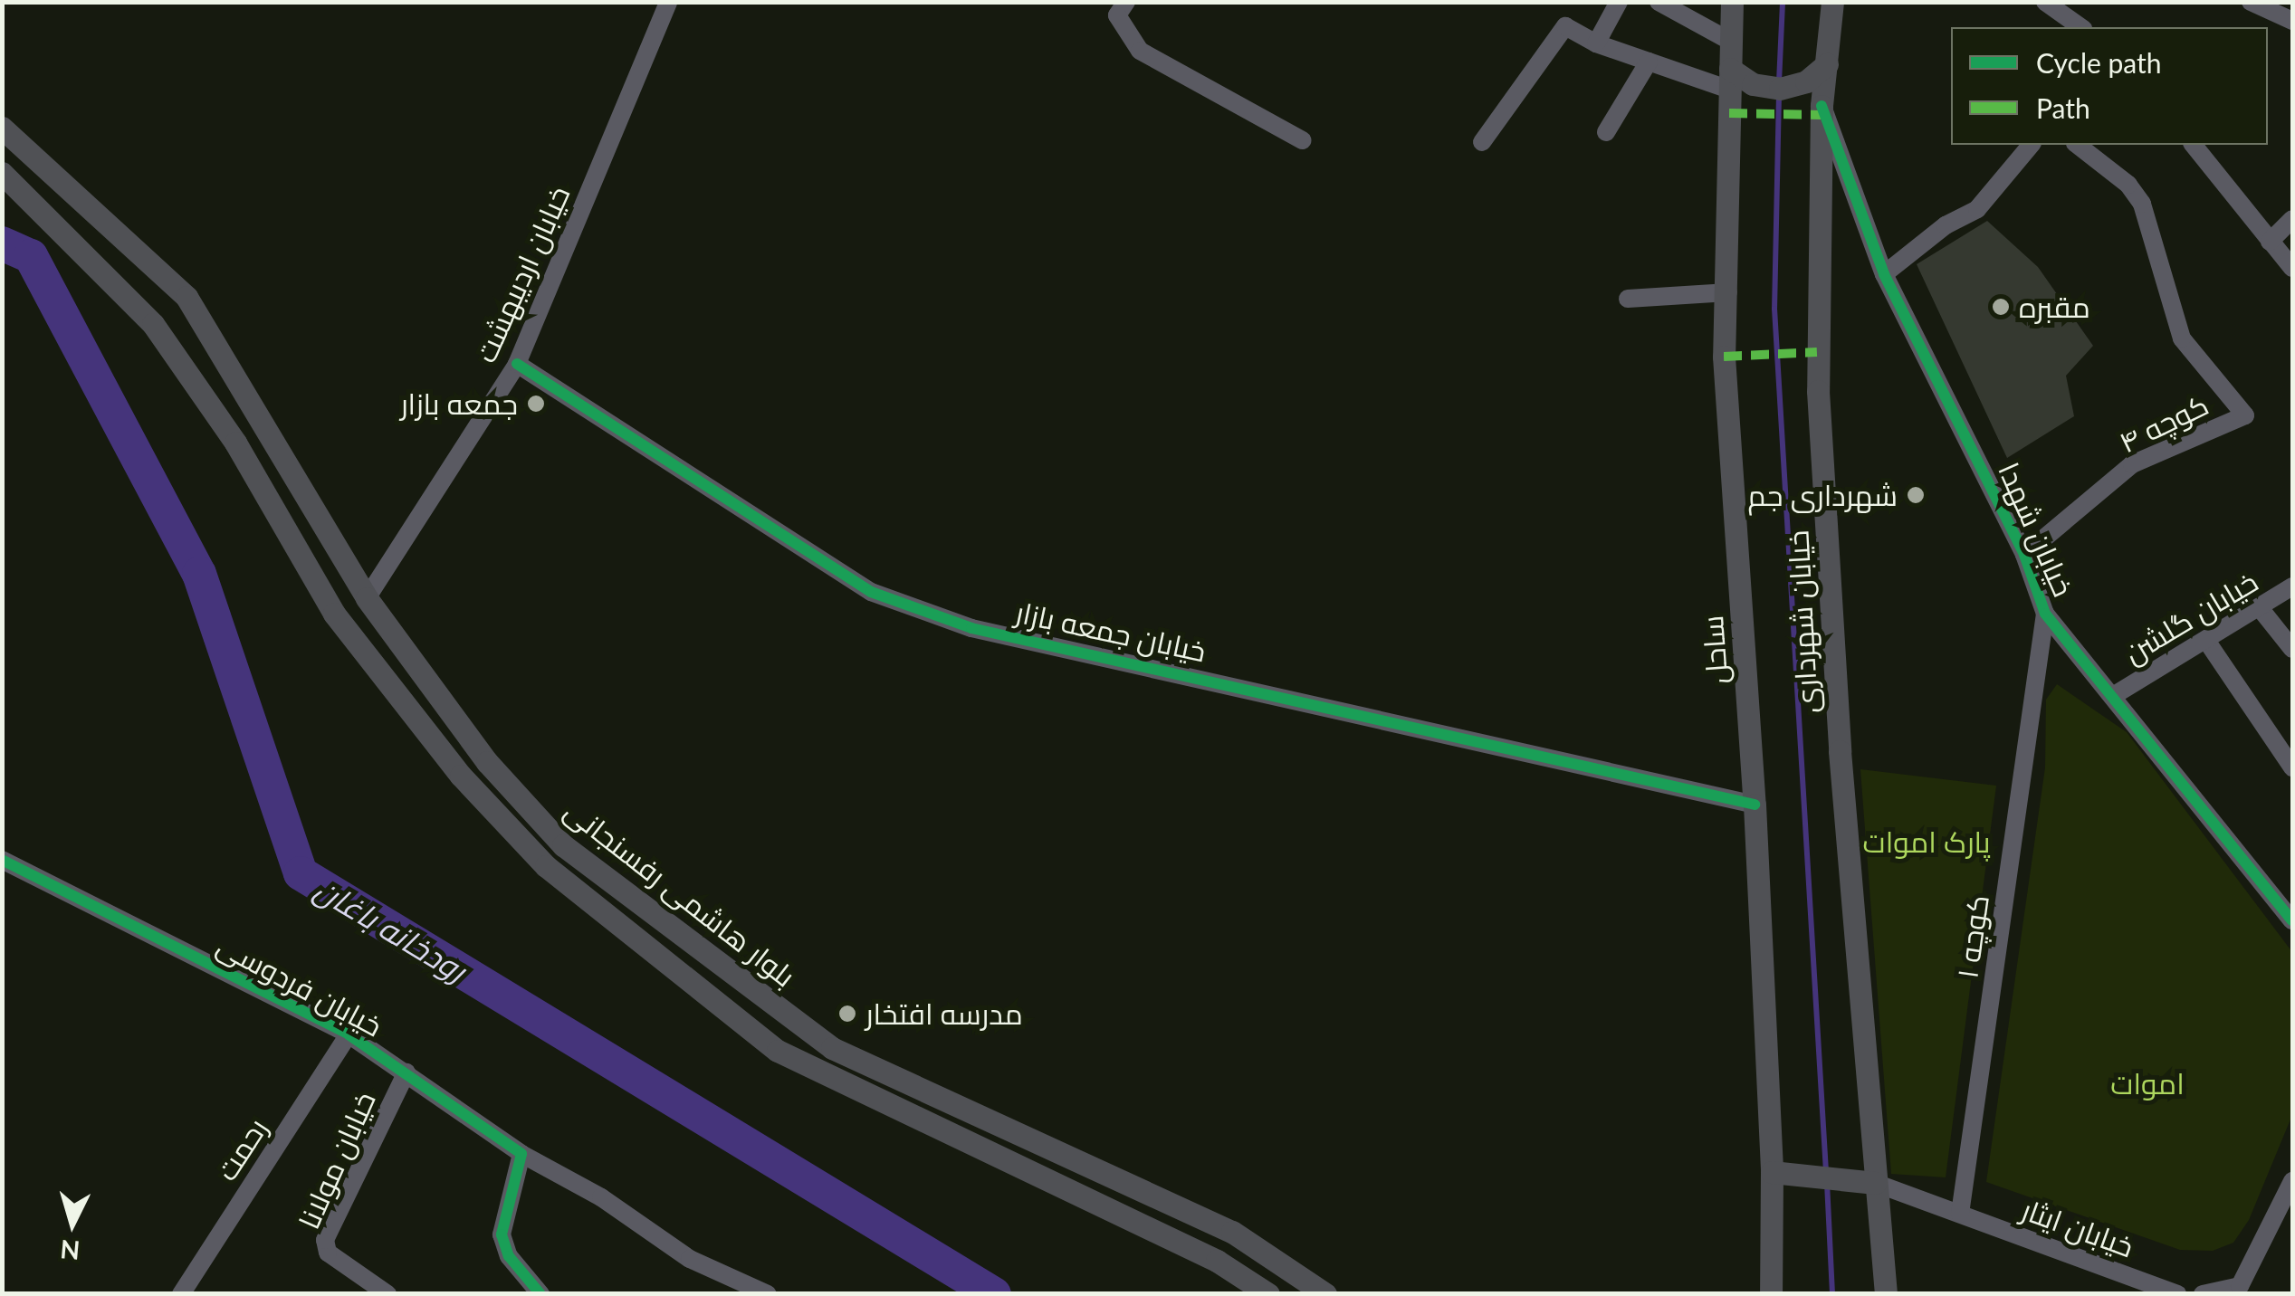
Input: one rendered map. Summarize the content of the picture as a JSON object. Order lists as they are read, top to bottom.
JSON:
{
  "streets": {
    "main road": ["خیابان شهرداری", "ساحل", "بلوار هاشمی رفسنجانی"],
    "street": [
      "خیابان اردیبهشت",
      "کوچه ۴",
      "خیابان شهدا",
      "خیابان گلشن",
      "خیابان جمعه بازار",
      "کوچه ۱",
      "خیابان فردوسی",
      "رحمت",
      "خیابان مولانا",
      "خیابان ایثار"
    ]
  },
  "crossings": [
    ["خیابان اردیبهشت", "خیابان جمعه بازار"],
    ["خیابان اردیبهشت", "بلوار هاشمی رفسنجانی"],
    ["کوچه ۴", "خیابان شهدا"],
    ["خیابان شهدا", "خیابان گلشن"],
    ["خیابان شهدا", "خیابان شهرداری"],
    ["خیابان شهدا", "کوچه ۱"],
    ["خیابان شهرداری", "خیابان ایثار"],
    ["خیابان جمعه بازار", "ساحل"],
    ["کوچه ۱", "خیابان ایثار"],
    ["خیابان فردوسی", "رحمت"],
    ["خیابان فردوسی", "خیابان مولانا"]
  ],
  "water": ["رودخانه باغان"],
  "parks": ["پارک اموات", "اموات"],
  "places": [
    "مقبره",
    "جمعه بازار",
    "شهرداری جم",
    "مدرسه افتخار"
  ],
  "legend": ["Cycle path", "Path"],
  "north": "bottom"
}
